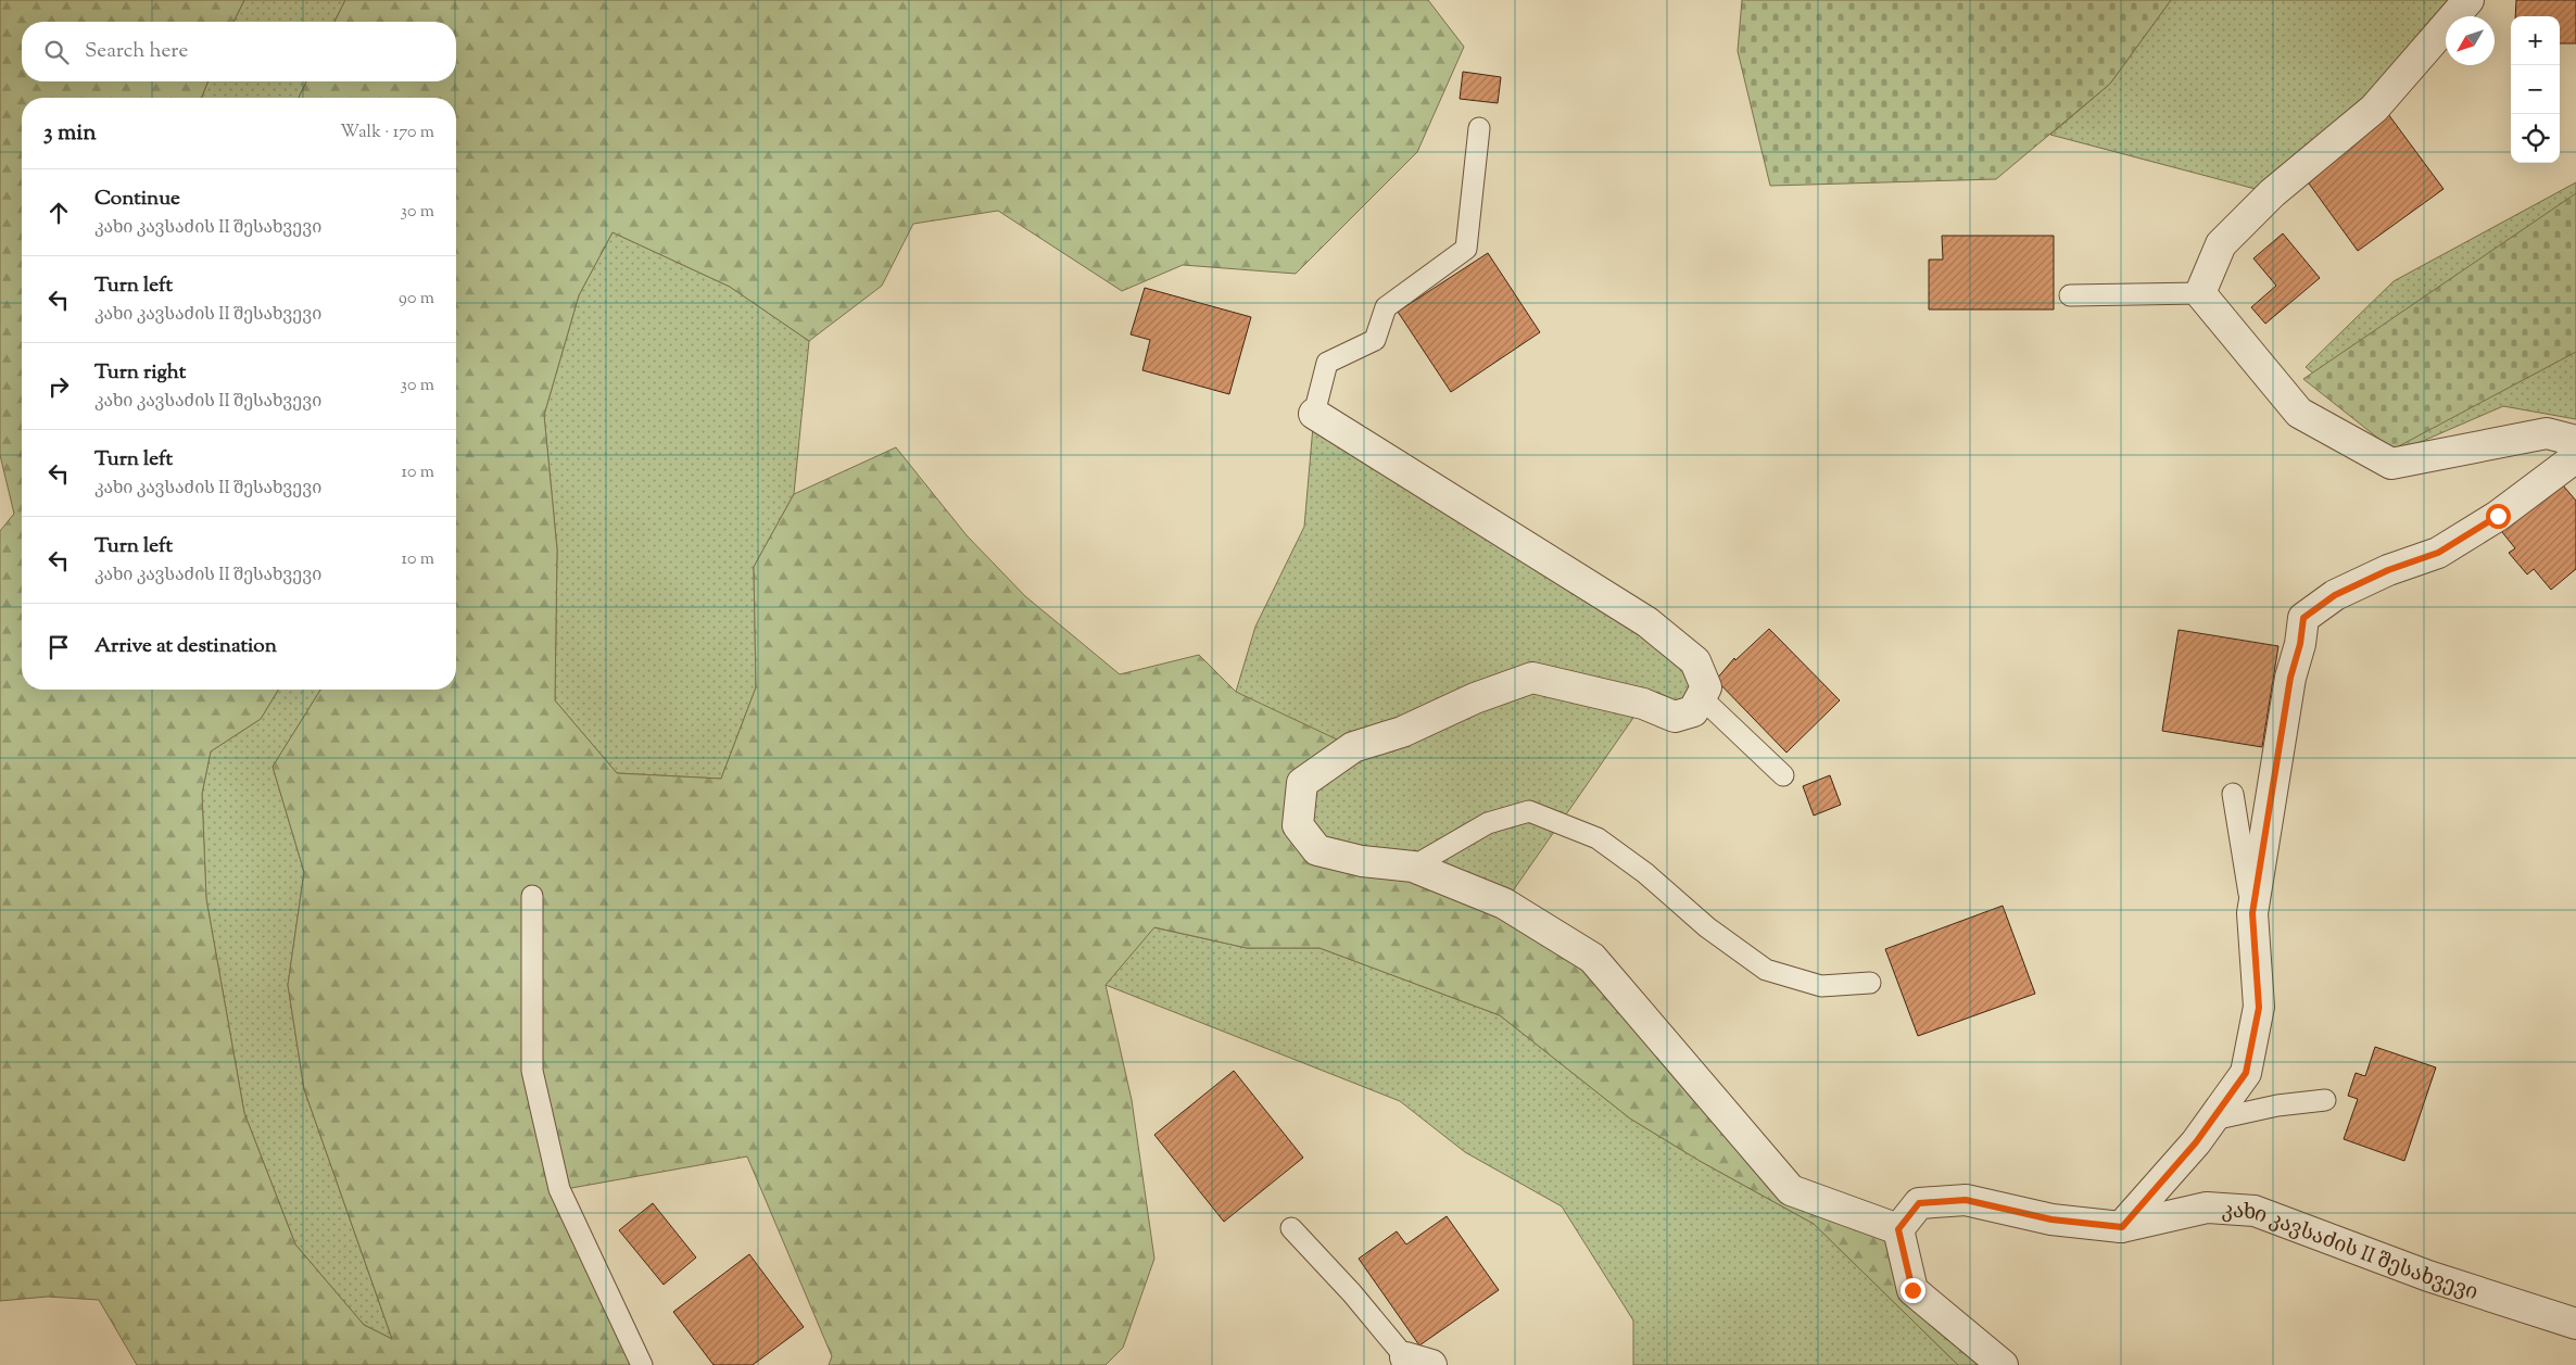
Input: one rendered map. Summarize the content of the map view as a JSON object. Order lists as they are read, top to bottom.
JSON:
{
  "streets": {
    "street": ["კახი კავსაძის II შესახვევი"]
  },
  "north": "bottom left",
  "page": {
    "map_buttons": ["+", "−"],
    "search": "Search here",
    "heading": ["3 min", "Walk · 170 m"],
    "list": [
      ["Continue", "კახი კავსაძის II შესახვევი", "30 m"],
      ["Turn left", "კახი კავსაძის II შესახვევი", "90 m"],
      ["Turn right", "კახი კავსაძის II შესახვევი", "30 m"],
      ["Turn left", "კახი კავსაძის II შესახვევი", "10 m"],
      ["Turn left", "კახი კავსაძის II შესახვევი", "10 m"],
      "Arrive at destination"
    ]
  }
}
